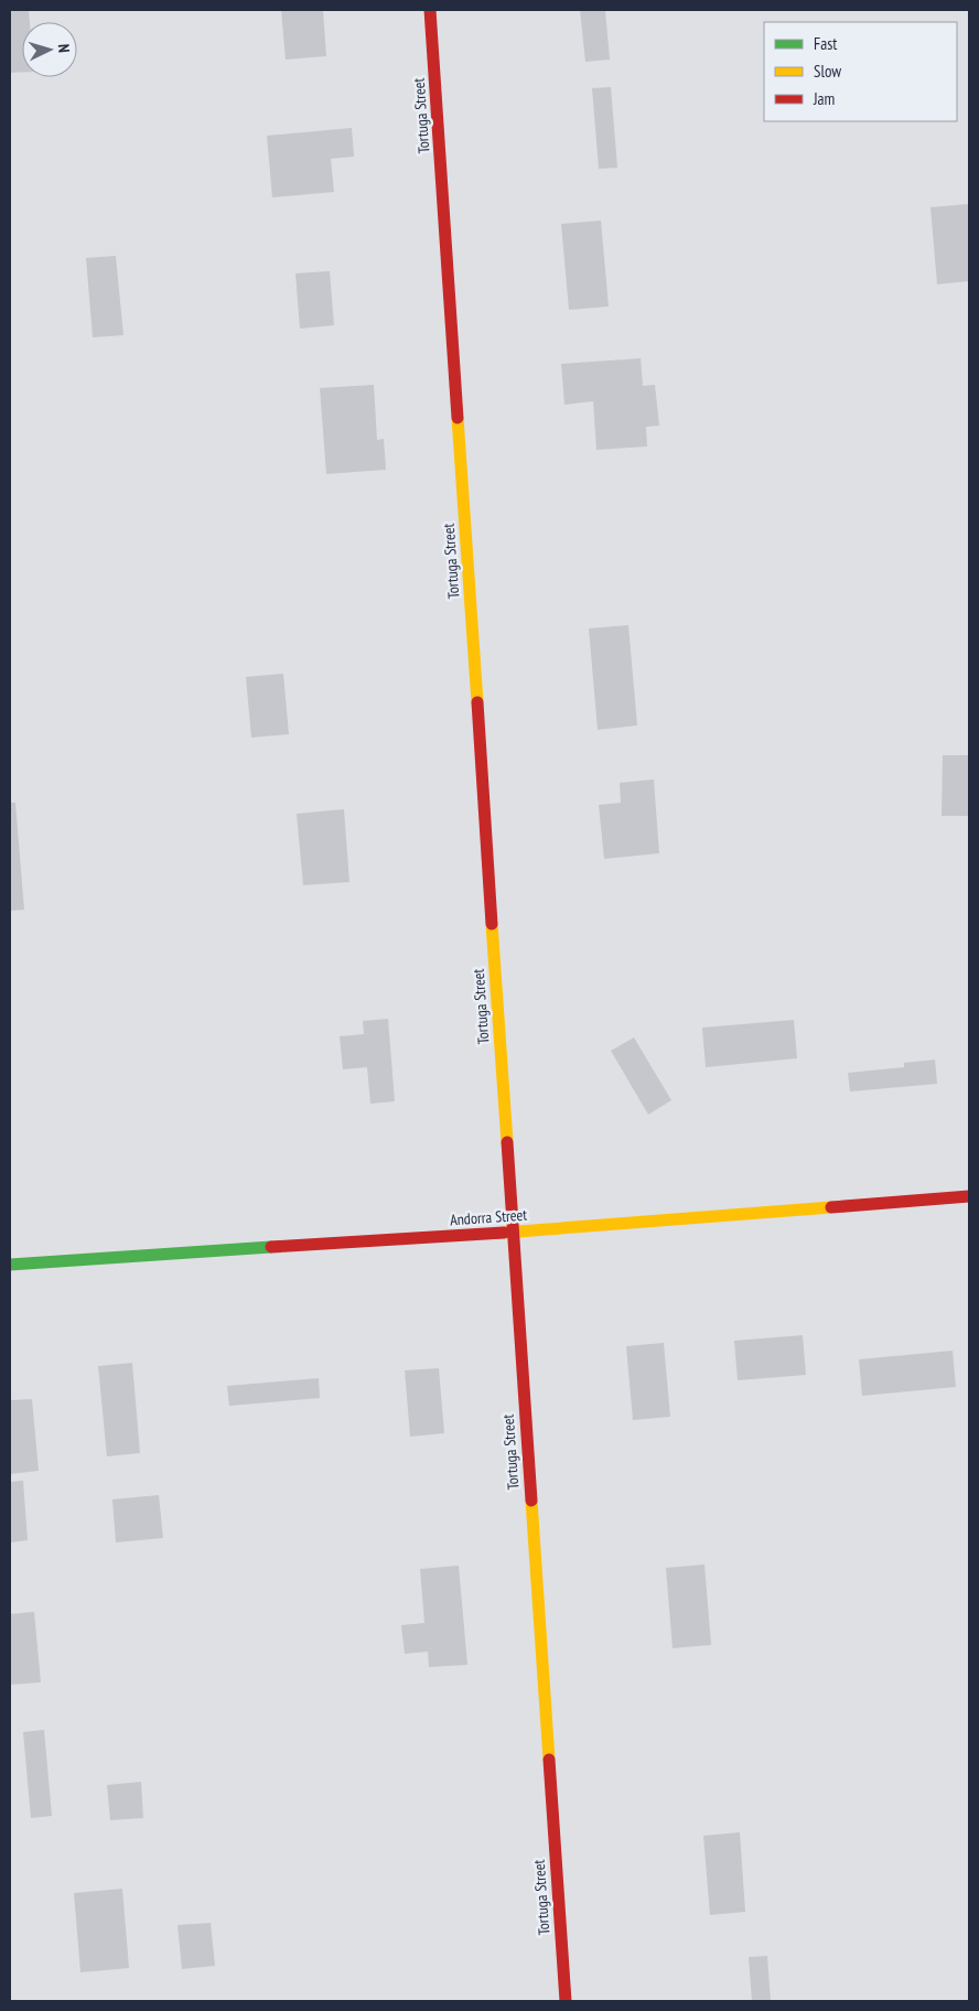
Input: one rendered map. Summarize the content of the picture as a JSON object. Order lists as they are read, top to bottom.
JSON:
{
  "streets": {
    "street": ["Tortuga Street", "Andorra Street"]
  },
  "crossings": [
    ["Tortuga Street", "Andorra Street"]
  ],
  "legend": ["Fast", "Slow", "Jam"],
  "north": "right"
}
